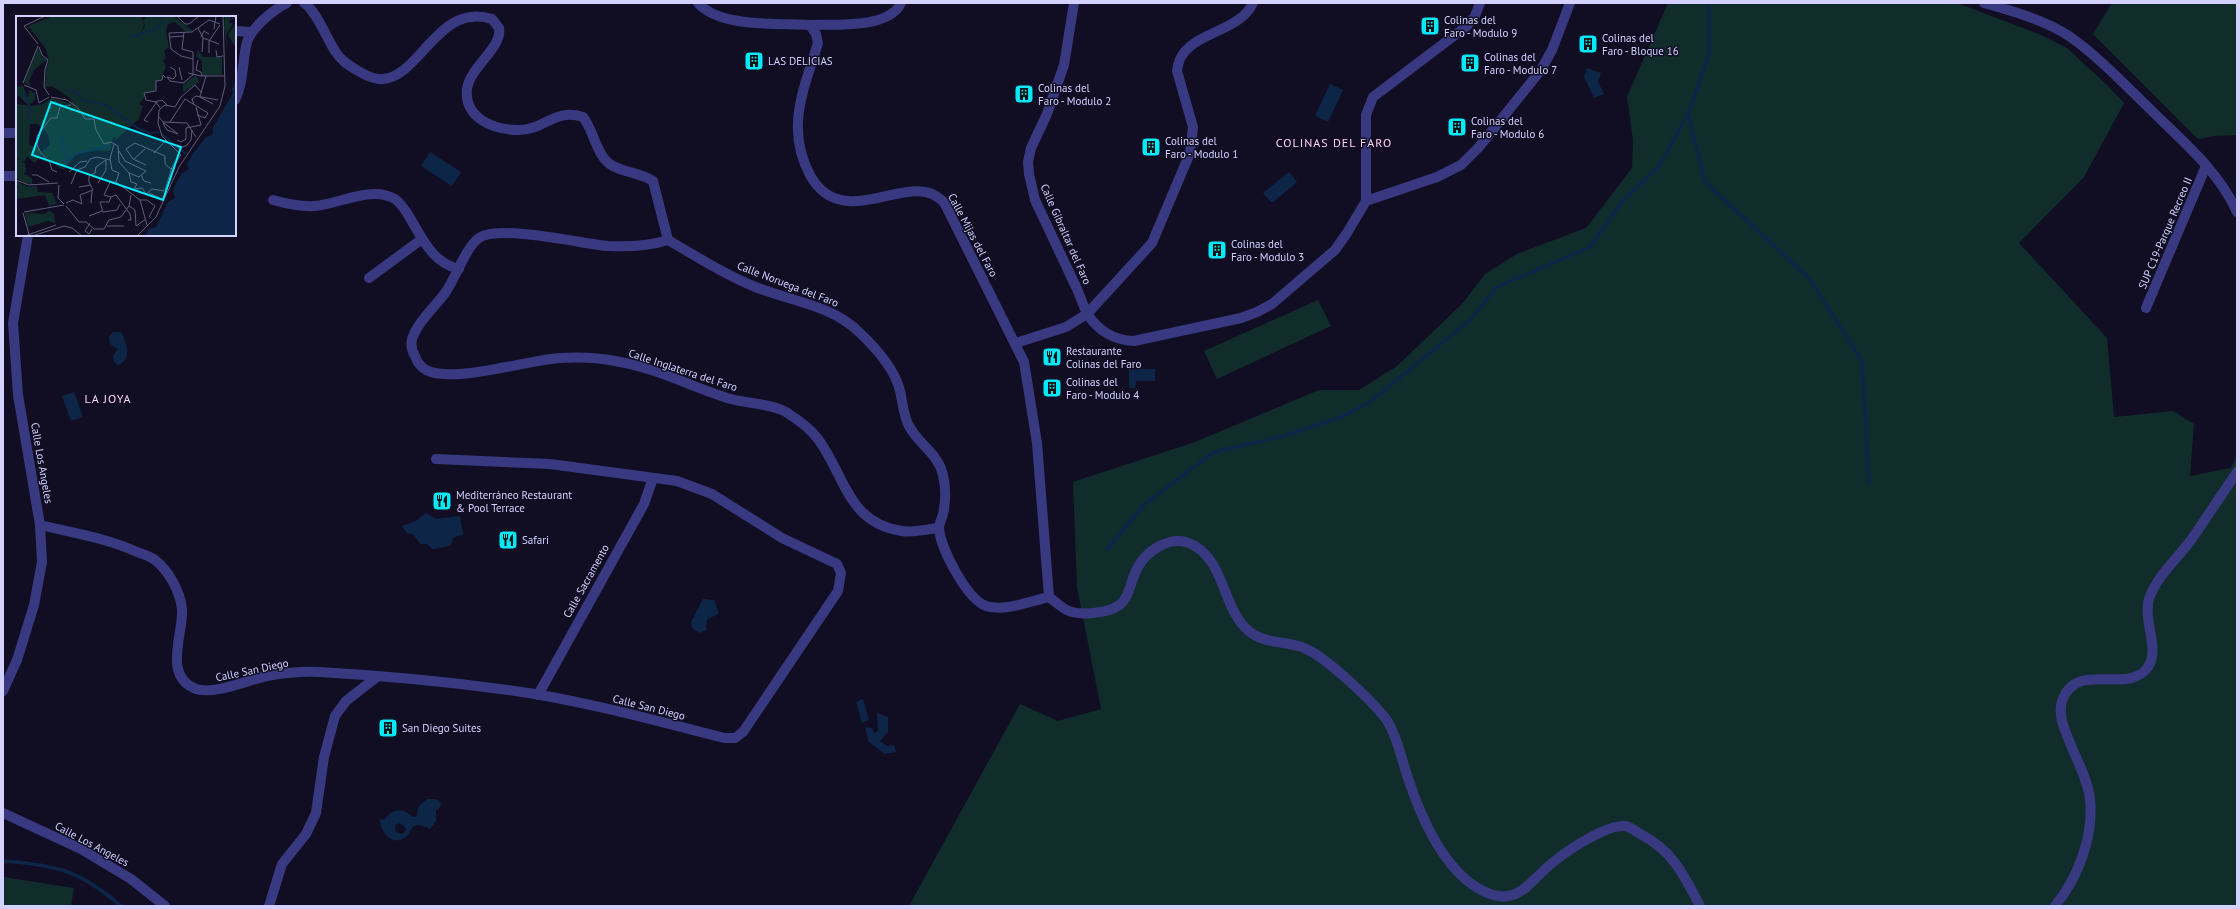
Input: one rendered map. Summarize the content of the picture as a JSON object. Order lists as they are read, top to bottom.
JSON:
{
  "streets": {
    "street": [
      "SUP C19-Parque Recreo II",
      "Calle Gibraltar del Faro",
      "Calle Mijas del Faro",
      "Calle Noruega del Faro",
      "Calle Inglaterra del Faro",
      "Calle Los Angeles",
      "Calle Sacramento",
      "Calle San Diego"
    ]
  },
  "crossings": [
    ["Calle Noruega del Faro", "Calle Inglaterra del Faro"],
    ["Calle Los Angeles", "Calle San Diego"],
    ["Calle Sacramento", "Calle San Diego"]
  ],
  "districts": ["COLINAS DEL FARO", "LA JOYA"],
  "places": {
    "building": [
      "Colinas del Faro - Modulo 9",
      "Colinas del Faro - Bloque 16",
      "LAS DELICIAS",
      "Colinas del Faro - Modulo 7",
      "Colinas del Faro - Modulo 2",
      "Colinas del Faro - Modulo 6",
      "Colinas del Faro - Modulo 1",
      "Colinas del Faro - Modulo 3",
      "Colinas del Faro - Modulo 4",
      "San Diego Suites"
    ],
    "restaurant": ["Restaurante Colinas del Faro", "Mediterráneo Restaurant & Pool Terrace", "Safari"]
  }
}
